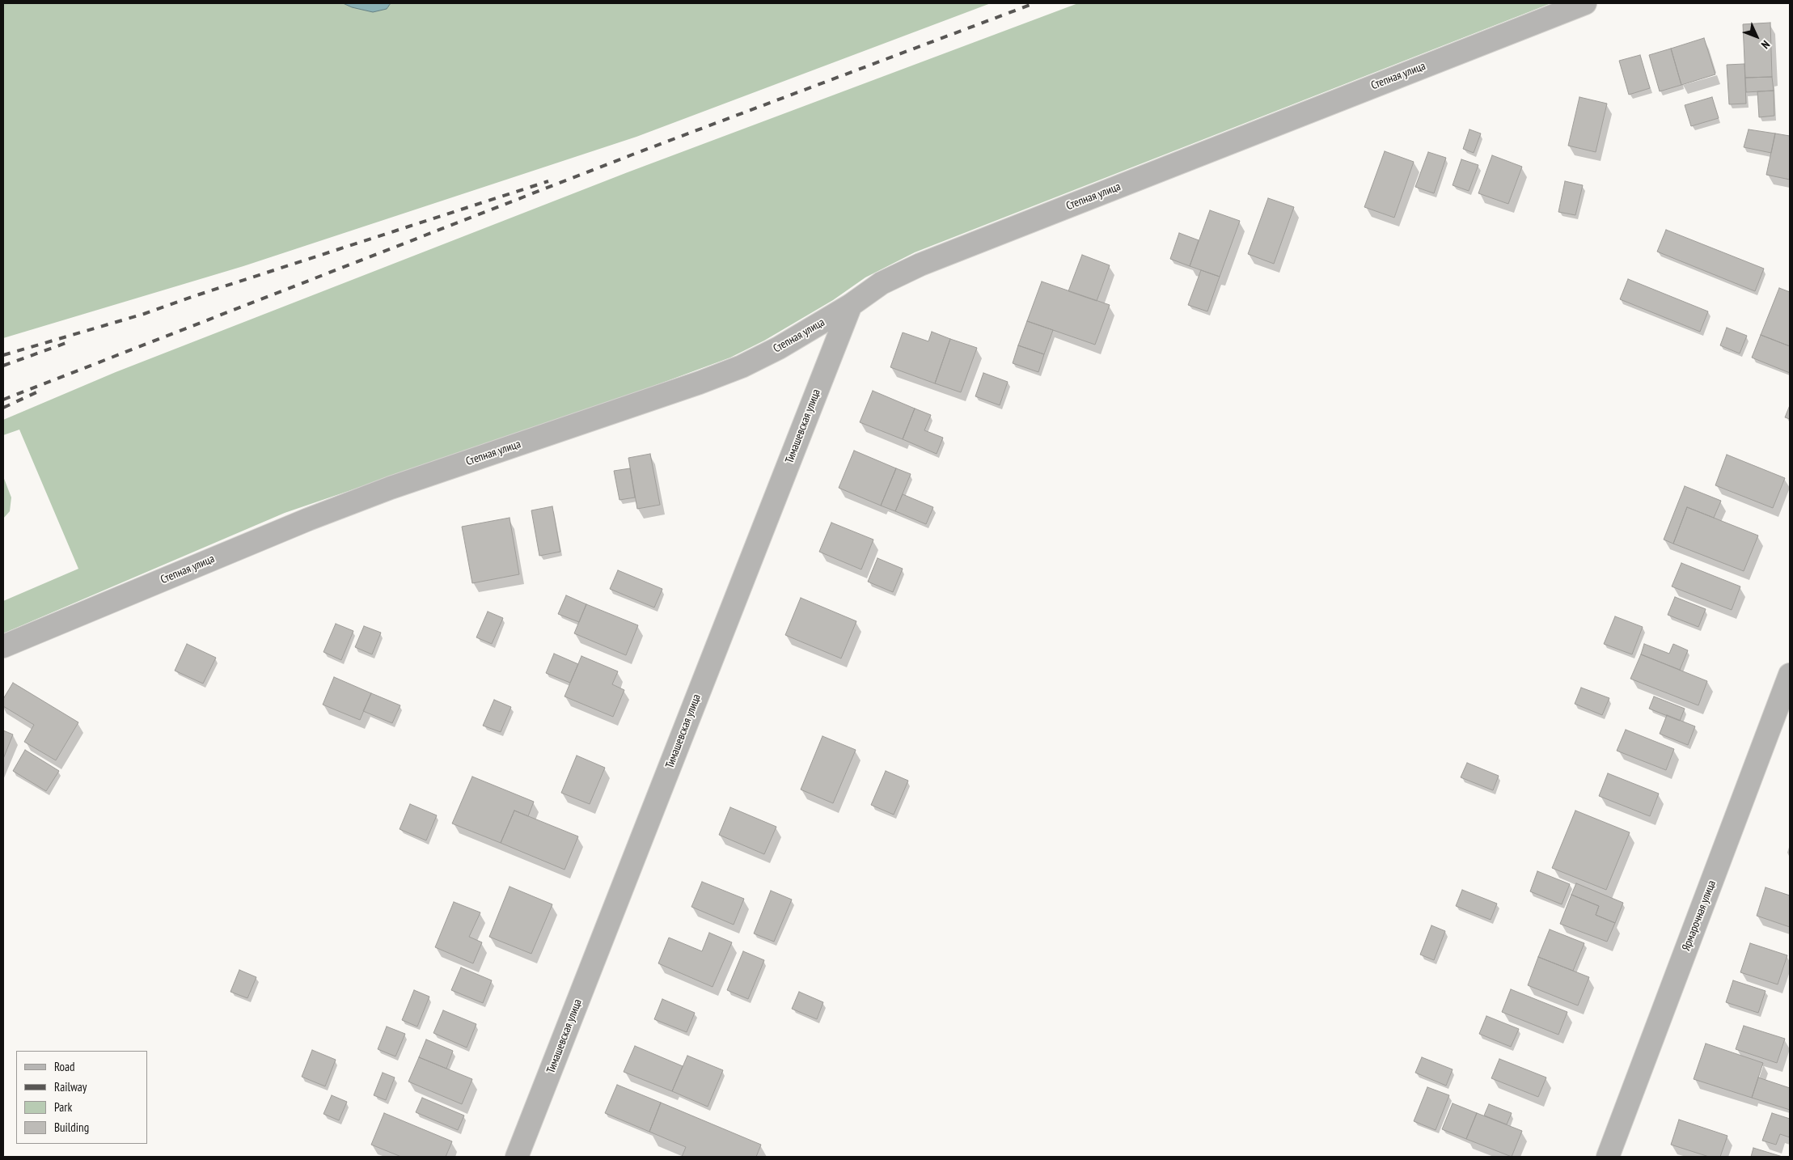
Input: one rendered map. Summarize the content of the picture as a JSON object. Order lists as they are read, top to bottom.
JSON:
{
  "streets": {
    "street": ["Степная улица", "Тимашевская улица", "Ярмарочная улица"]
  },
  "crossings": [
    ["Степная улица", "Тимашевская улица"]
  ],
  "legend": [
    "Road",
    "Railway",
    "Park",
    "Building"
  ],
  "north": "bottom right"
}
